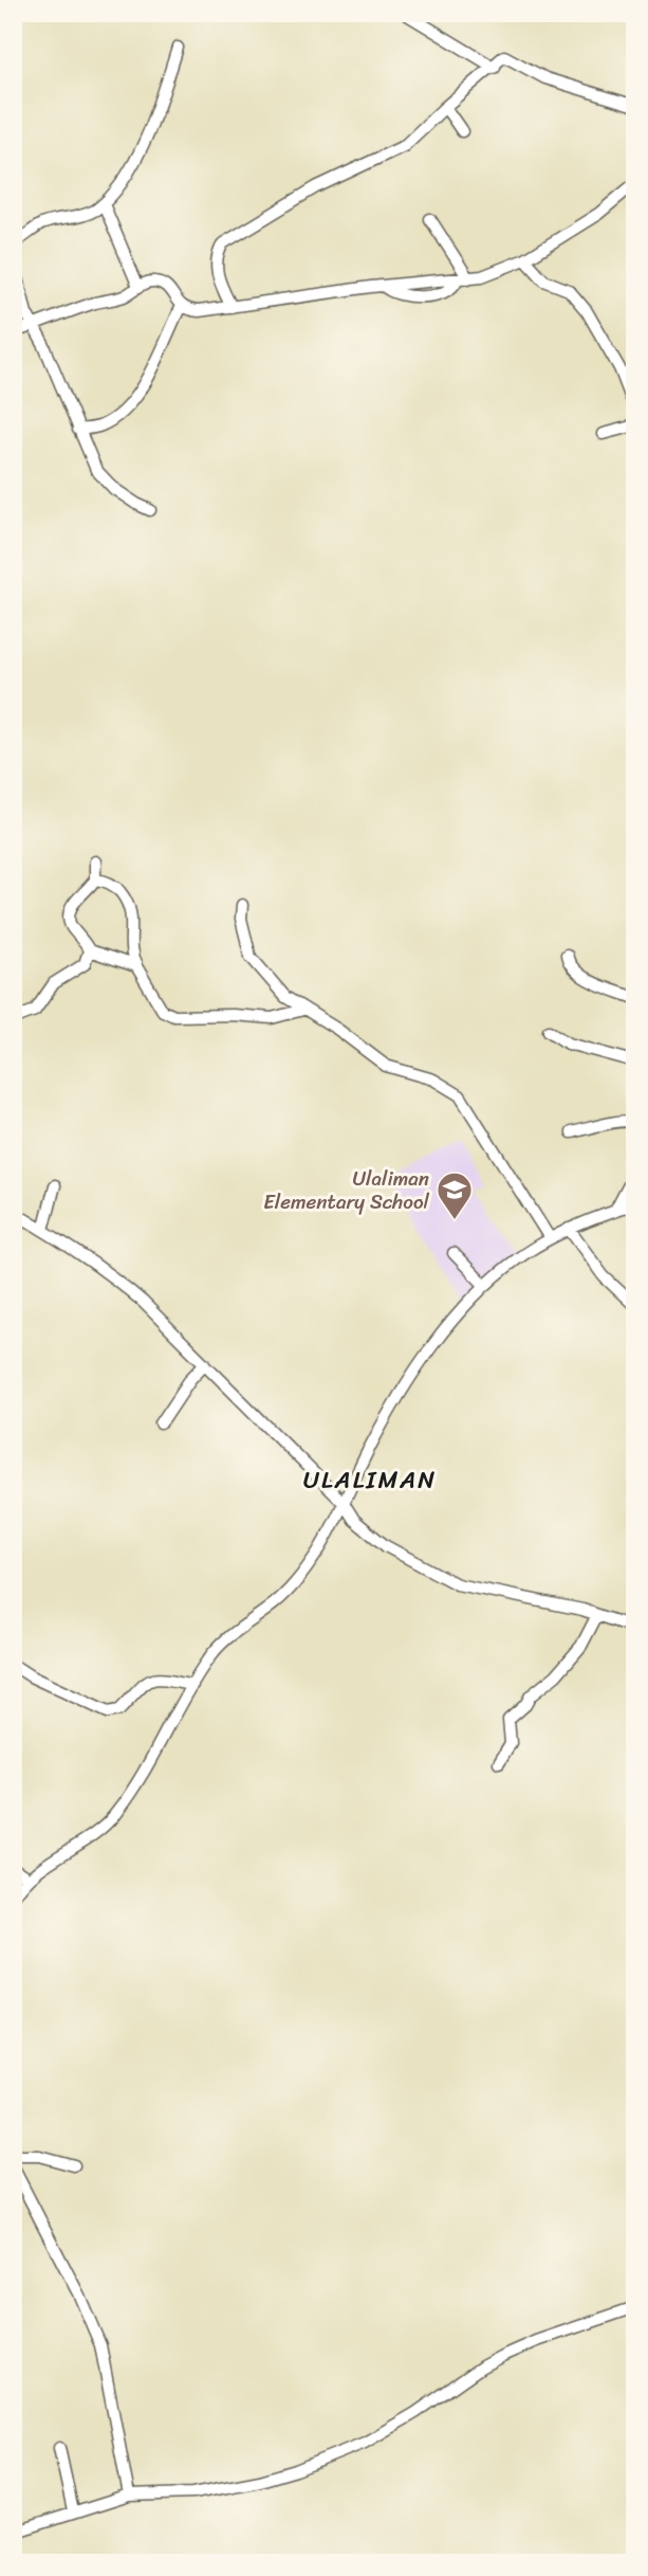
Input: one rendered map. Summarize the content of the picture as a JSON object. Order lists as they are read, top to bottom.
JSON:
{
  "districts": ["ULALIMAN"],
  "places": {
    "school or university": ["Ulaliman Elementary School"]
  }
}
